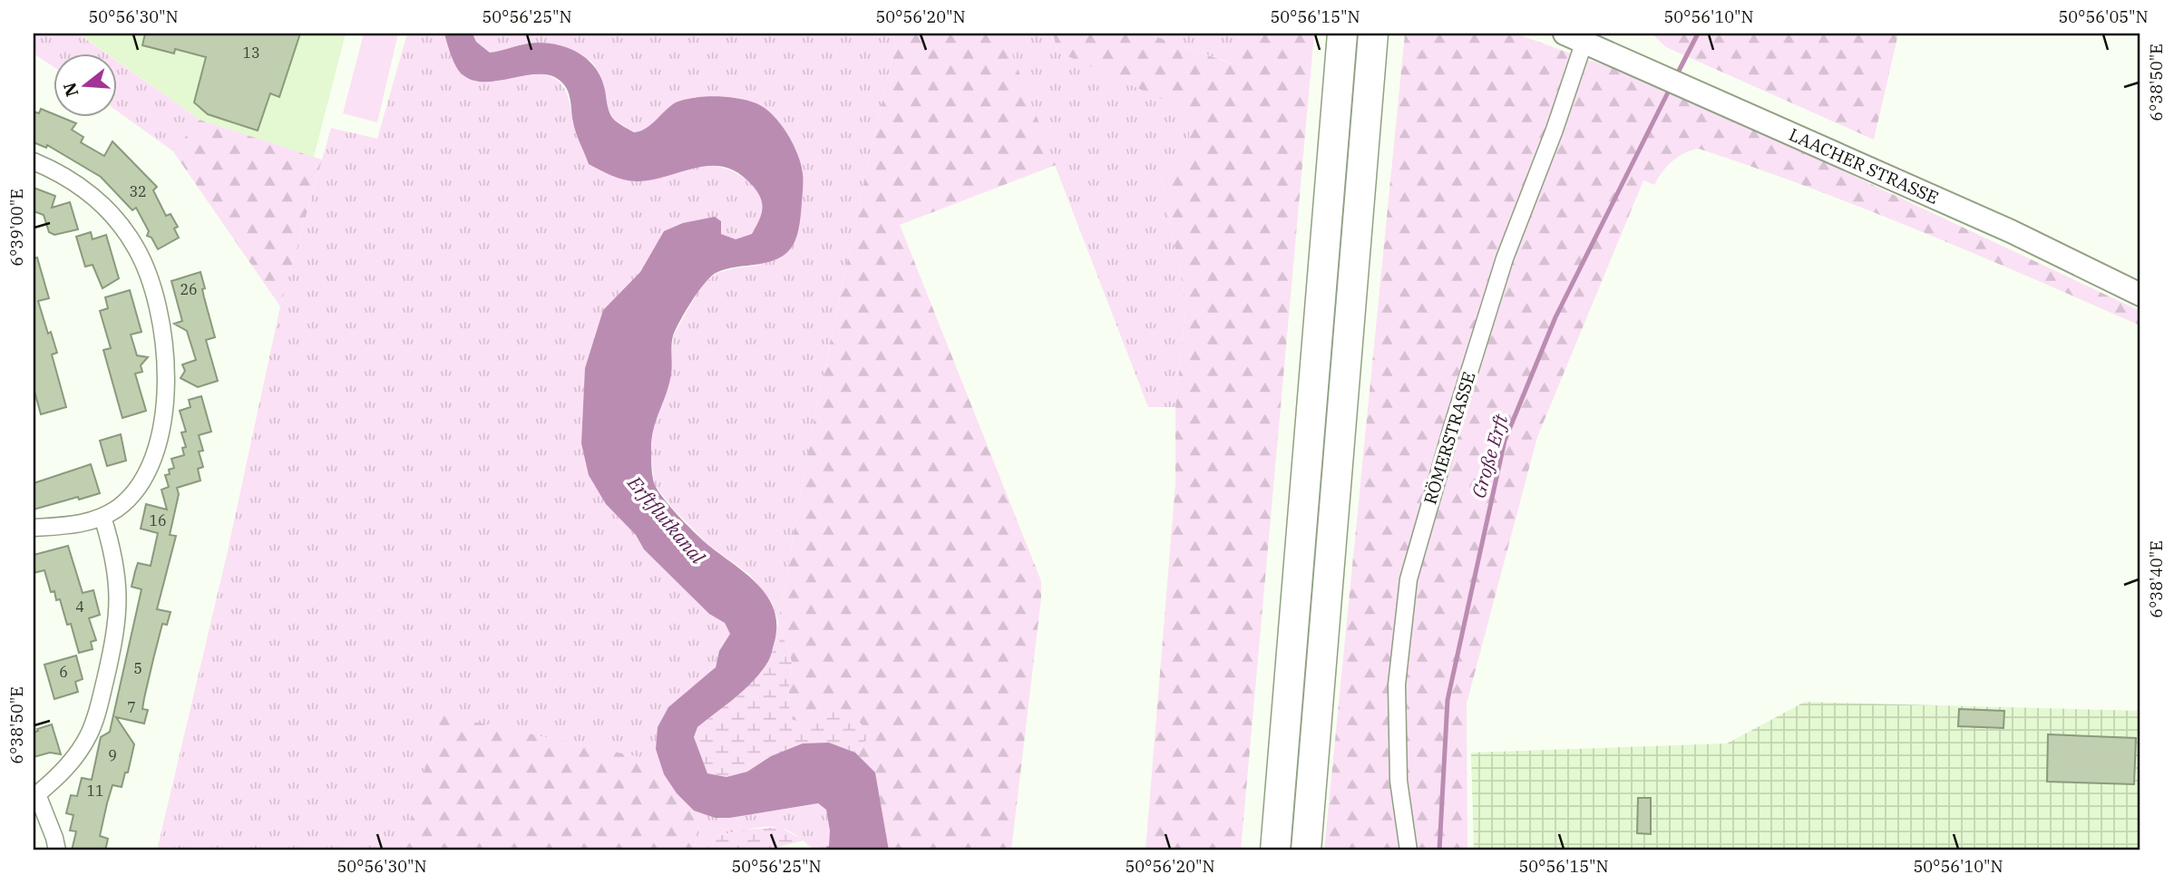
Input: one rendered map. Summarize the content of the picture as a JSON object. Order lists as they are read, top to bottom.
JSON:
{
  "streets": {
    "main road": ["LAACHER STRASSE"],
    "street": ["RÖMERSTRASSE"]
  },
  "crossings": [
    ["LAACHER STRASSE", "RÖMERSTRASSE"]
  ],
  "water": ["Große Erft", "Erftflutkanal"],
  "house_numbers": [
    "13",
    "32",
    "26",
    "16",
    "4",
    "5",
    "6",
    "7",
    "9",
    "11"
  ],
  "north": "left",
  "coordinates": [
    "50°56'30\"N",
    "50°56'25\"N",
    "50°56'20\"N",
    "50°56'15\"N",
    "50°56'10\"N",
    "50°56'05\"N",
    "6°38'50\"E",
    "6°39'00\"E",
    "6°38'40\"E"
  ]
}
